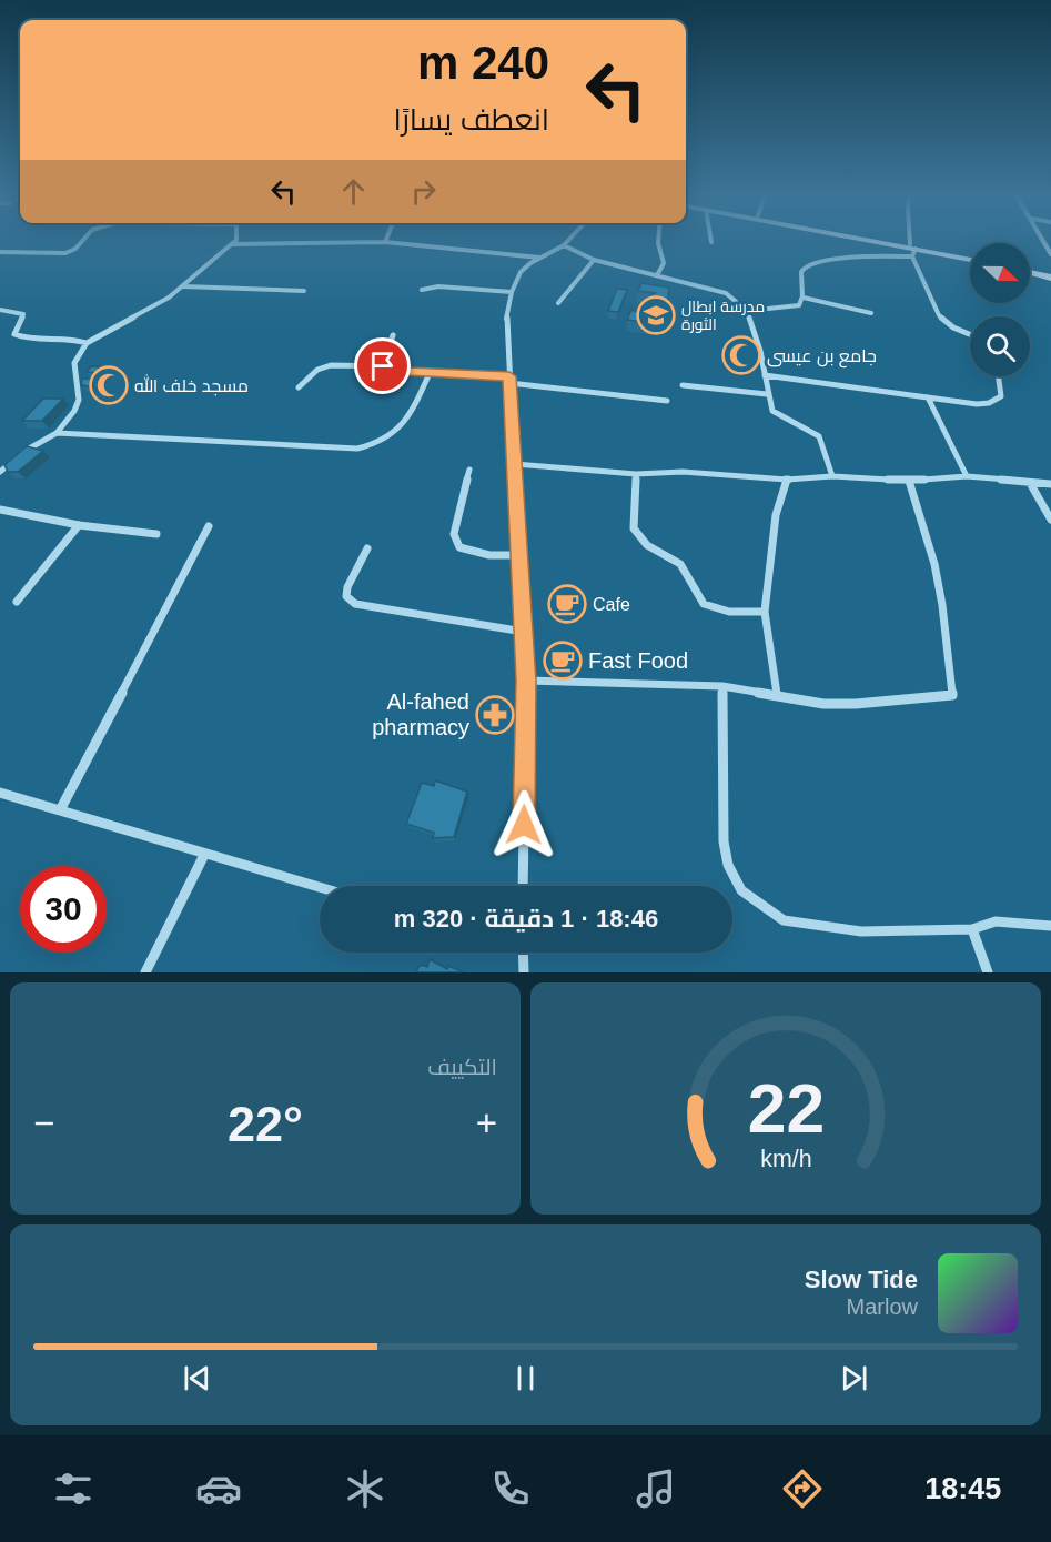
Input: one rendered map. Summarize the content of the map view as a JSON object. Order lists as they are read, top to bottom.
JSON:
{
  "places": {
    "school or university": ["مدرسة ابطال الثورة"],
    "mosque": ["جامع بن عيسى", "مسجد خلف الله"],
    "cafe": ["Cafe", "Fast Food"],
    "pharmacy": ["Al-fahed pharmacy"]
  },
  "north": "right",
  "page": {
    "turn": ["240 m", "انعطف يسارًا"],
    "limit": "30",
    "trip": "18:46 · 1 دقيقة · 320 m",
    "tile": "التكييف",
    "heat": ["−", "22°", "+"],
    "song": ["Slow Tide", "Marlow"],
    "tabs": "18:45",
    "gauge": ["22", "km/h"]
  }
}
